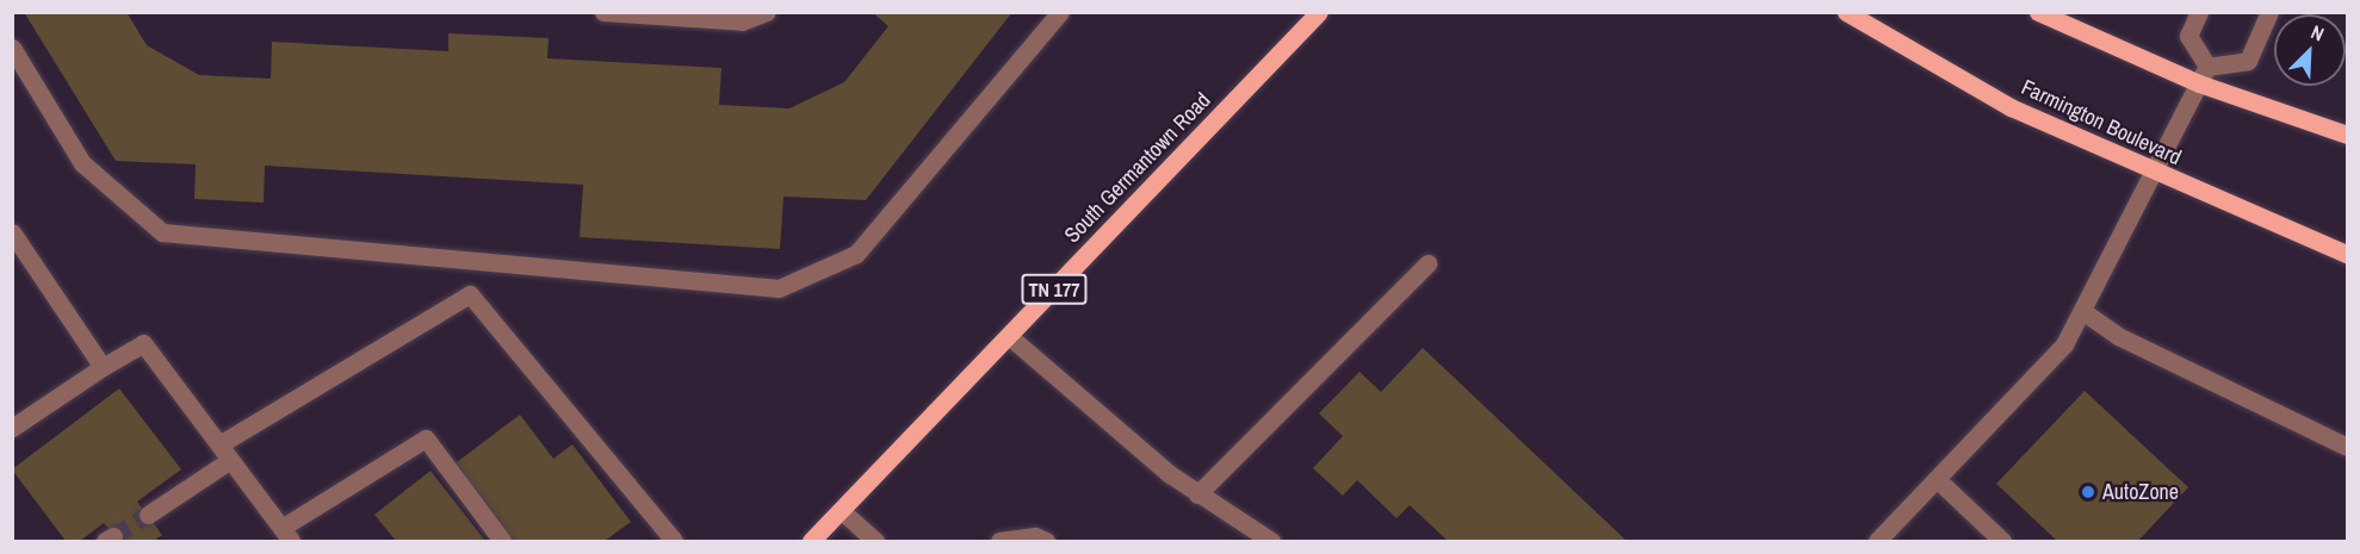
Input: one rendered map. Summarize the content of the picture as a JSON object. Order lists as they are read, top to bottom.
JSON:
{
  "streets": {
    "main road": ["Farmington Boulevard", "South Germantown Road", "TN 177"]
  },
  "places": ["AutoZone"],
  "north": "top right"
}
